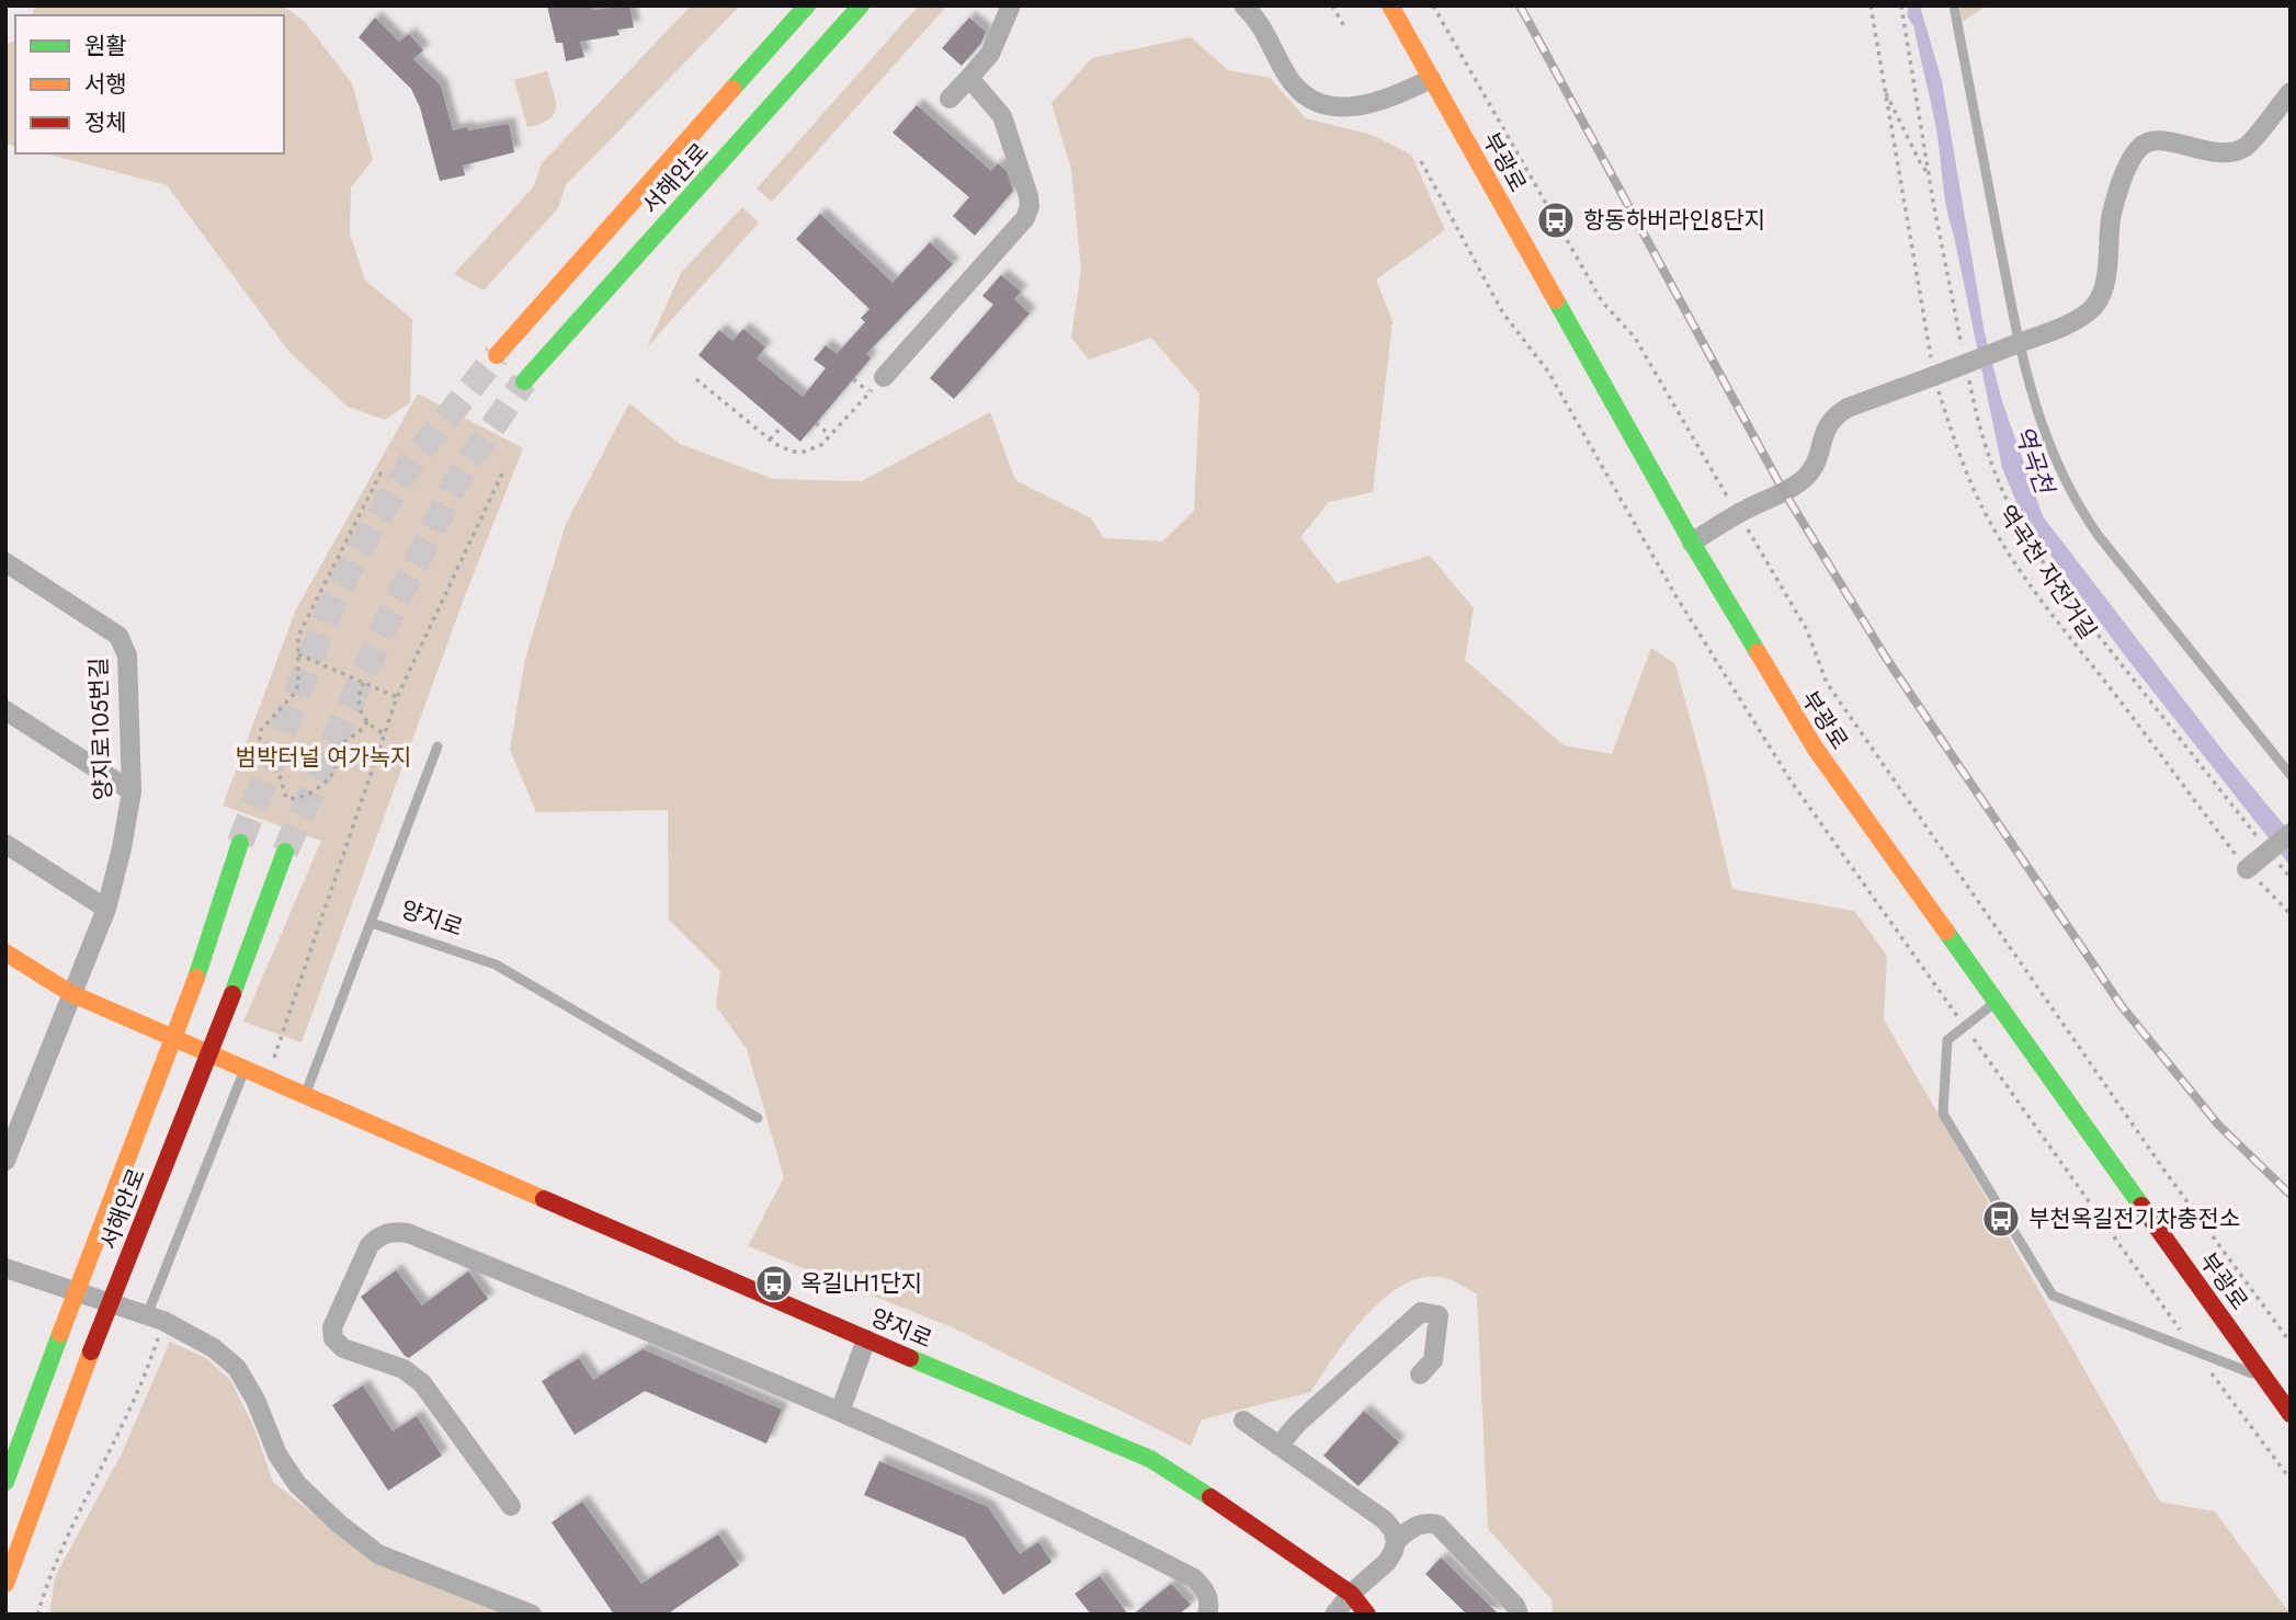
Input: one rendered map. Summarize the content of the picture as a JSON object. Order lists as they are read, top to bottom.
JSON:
{
  "streets": {
    "main road": ["부광로", "서해안로", "양지로"],
    "street": ["양지로105번길"],
    "path": ["역곡천 자전거길"]
  },
  "crossings": [
    ["양지로105번길", "양지로"]
  ],
  "water": ["역곡천"],
  "parks": ["범박터널 여가녹지"],
  "places": {
    "bus stop": ["항동하버라인8단지", "부천옥길전기차충전소", "옥길LH1단지"]
  },
  "legend": ["원활", "서행", "정체"]
}
